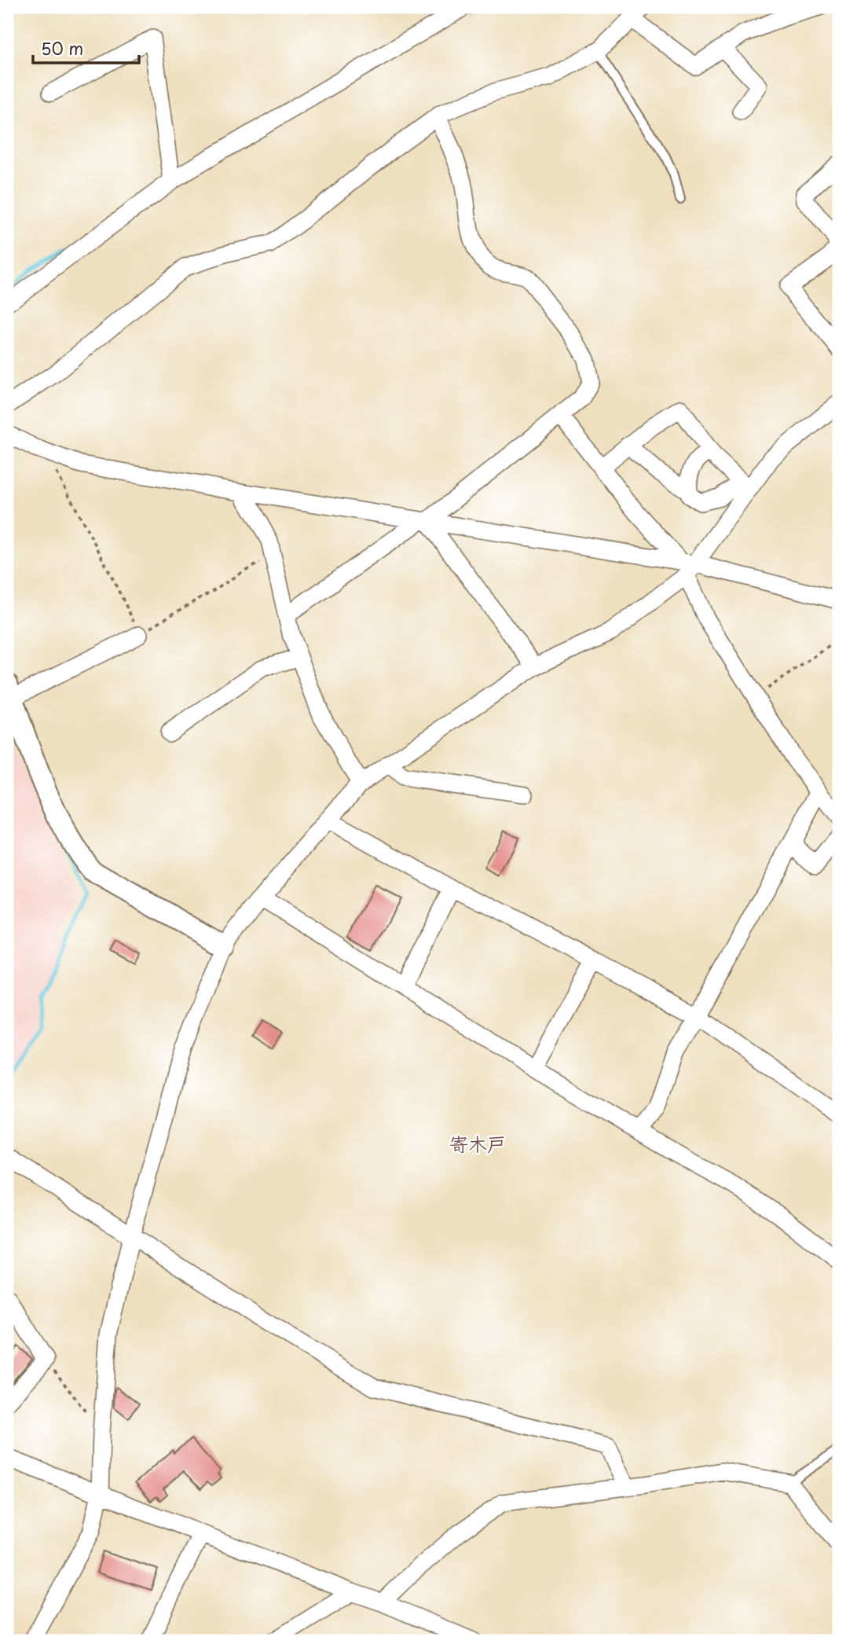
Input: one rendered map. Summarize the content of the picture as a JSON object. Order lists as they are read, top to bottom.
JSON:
{
  "districts": ["寄木戸"],
  "scale_bar": "50 m"
}
